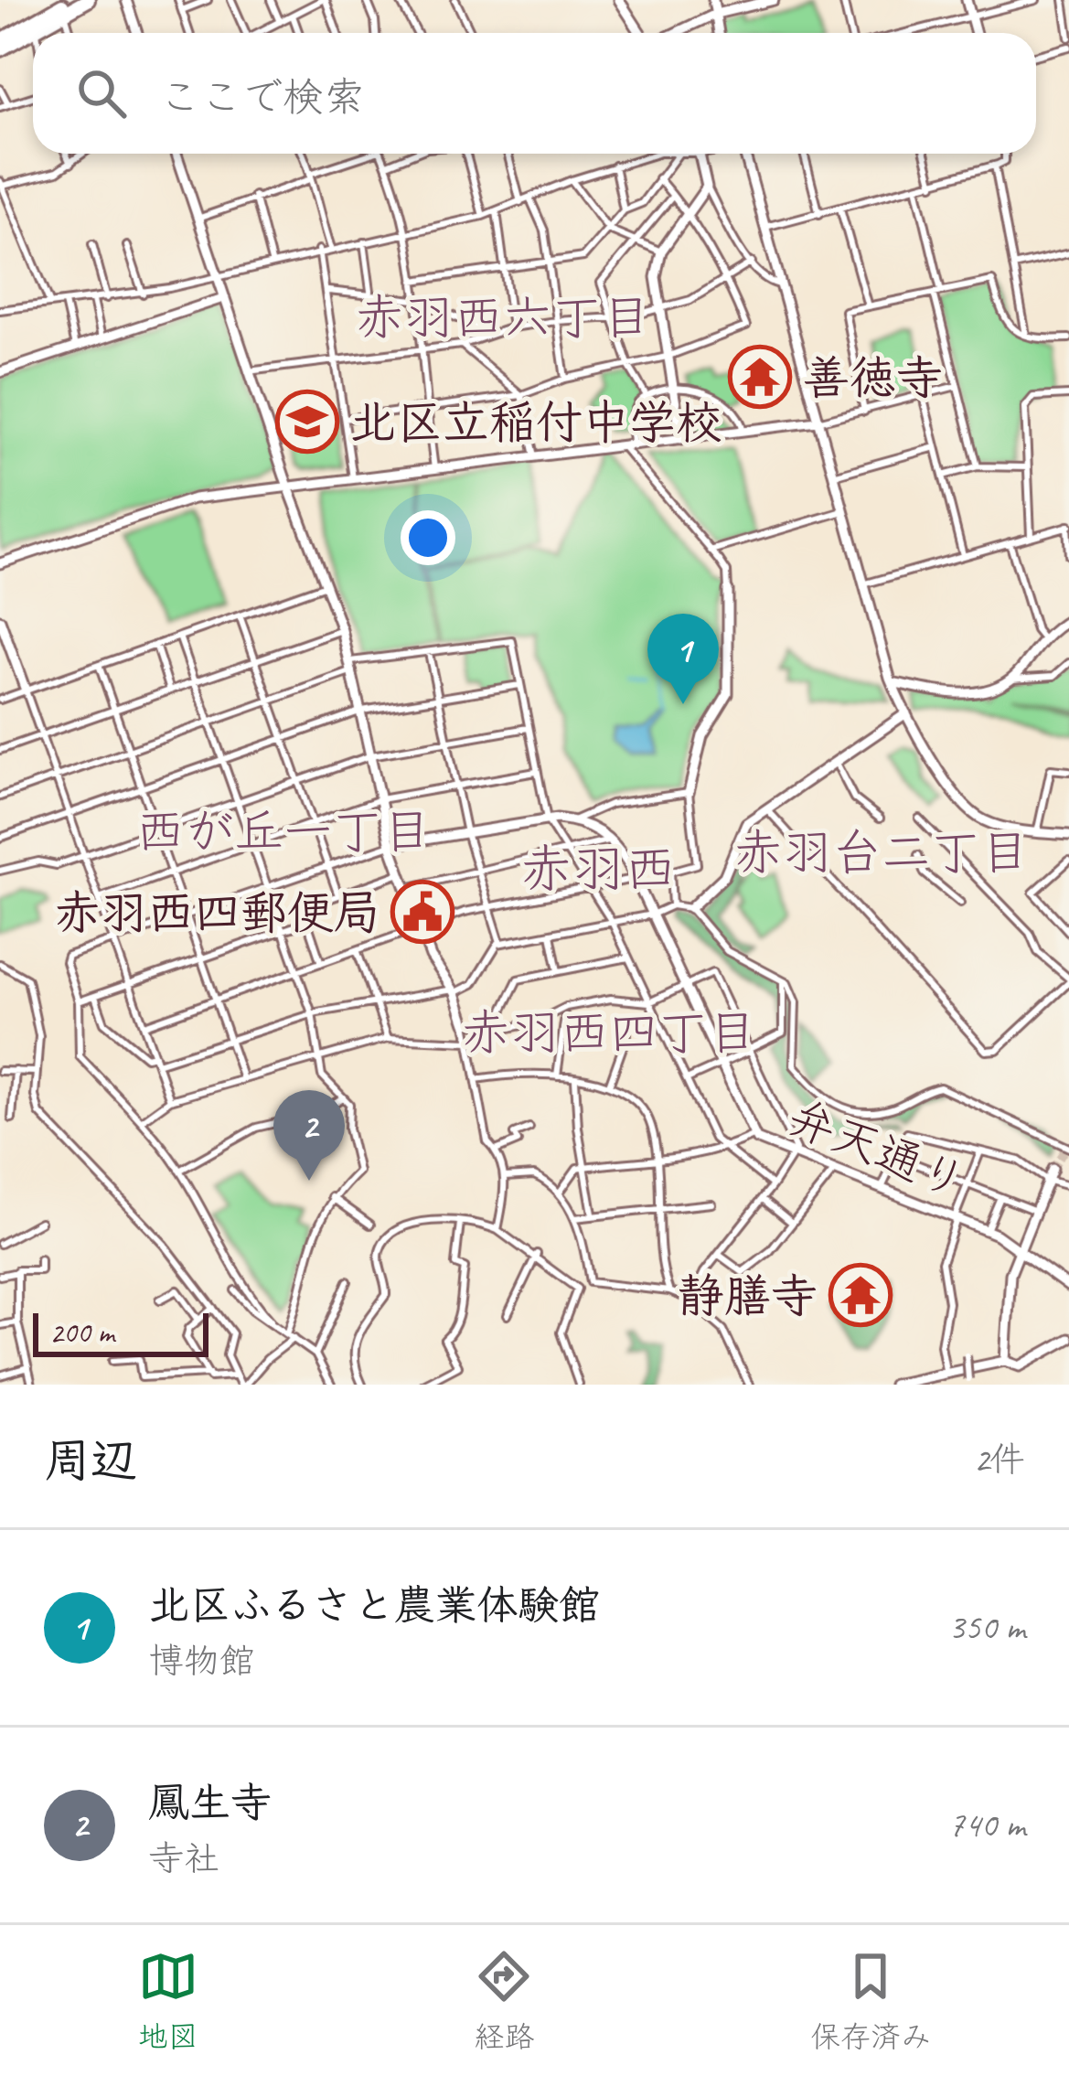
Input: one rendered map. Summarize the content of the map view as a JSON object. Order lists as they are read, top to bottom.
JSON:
{
  "streets": {
    "street": ["弁天通り"]
  },
  "districts": [
    "赤羽西六丁目",
    "西が丘一丁目",
    "赤羽台二丁目",
    "赤羽西",
    "赤羽西四丁目"
  ],
  "places": {
    "temple": ["善徳寺", "静膳寺"],
    "school or university": ["北区立稲付中学校"],
    "public building": ["赤羽西四郵便局"]
  },
  "scale_bar": "200 m",
  "page": {
    "search": "ここで検索",
    "pins": ["1", "2"],
    "scale": "200 m",
    "heading": ["周辺", "2件"],
    "list": [
      {
        "mark": "1",
        "name": "北区ふるさと農業体験館",
        "note": "博物館",
        "value": "350 m"
      },
      {
        "mark": "2",
        "name": "鳳生寺",
        "note": "寺社",
        "value": "740 m"
      }
    ],
    "nav": ["地図", "経路", "保存済み"]
  }
}
